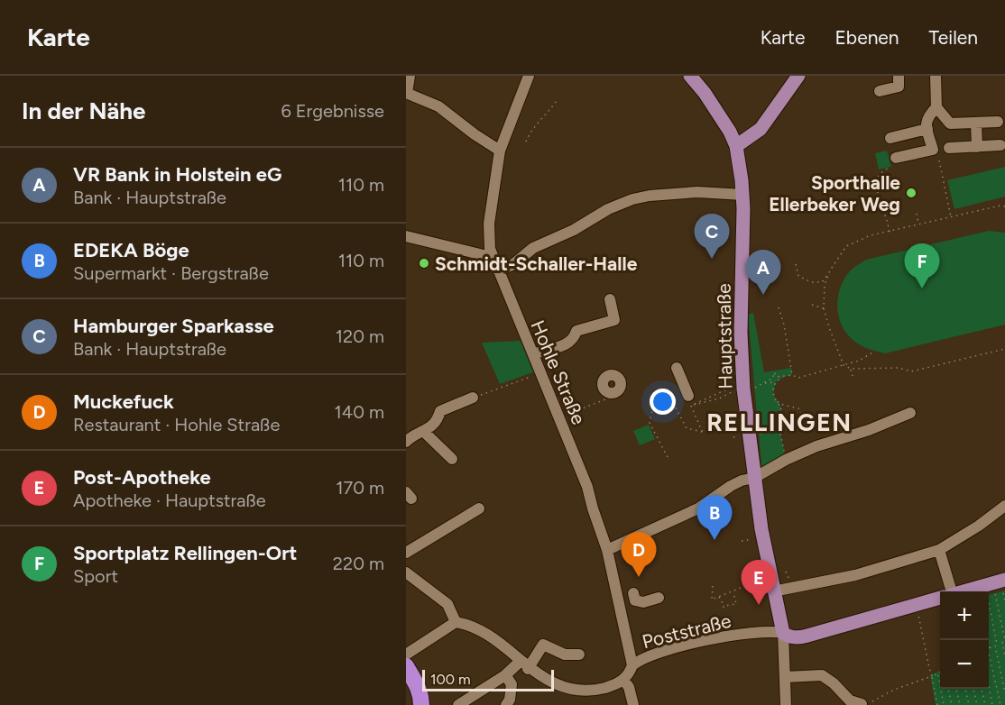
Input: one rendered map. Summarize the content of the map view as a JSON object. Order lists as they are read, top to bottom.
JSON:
{
  "streets": {
    "main road": ["Hauptstraße"],
    "street": ["Hohle Straße", "Poststraße"]
  },
  "crossings": [
    ["Hauptstraße", "Poststraße"],
    ["Hohle Straße", "Poststraße"]
  ],
  "districts": ["RELLINGEN"],
  "places": ["Sporthalle Ellerbeker Weg", "Schmidt-Schaller-Halle"],
  "scale_bar": "100 m",
  "page": {
    "header": "Karte",
    "nav": ["Karte", "Ebenen", "Teilen"],
    "heading": ["In der Nähe", "6 Ergebnisse"],
    "list": [
      {
        "mark": "A",
        "name": "VR Bank in Holstein eG",
        "note": "Bank · Hauptstraße",
        "value": "110 m"
      },
      {
        "mark": "B",
        "name": "EDEKA Böge",
        "note": "Supermarkt · Bergstraße",
        "value": "110 m"
      },
      {
        "mark": "C",
        "name": "Hamburger Sparkasse",
        "note": "Bank · Hauptstraße",
        "value": "120 m"
      },
      {
        "mark": "D",
        "name": "Muckefuck",
        "note": "Restaurant · Hohle Straße",
        "value": "140 m"
      },
      {
        "mark": "E",
        "name": "Post-Apotheke",
        "note": "Apotheke · Hauptstraße",
        "value": "170 m"
      },
      {
        "mark": "F",
        "name": "Sportplatz Rellingen-Ort",
        "note": "Sport",
        "value": "220 m"
      }
    ],
    "pins": [
      "C",
      "F",
      "A",
      "B",
      "D",
      "E"
    ],
    "map_buttons": ["+", "−"],
    "scale": "100 m"
  }
}
